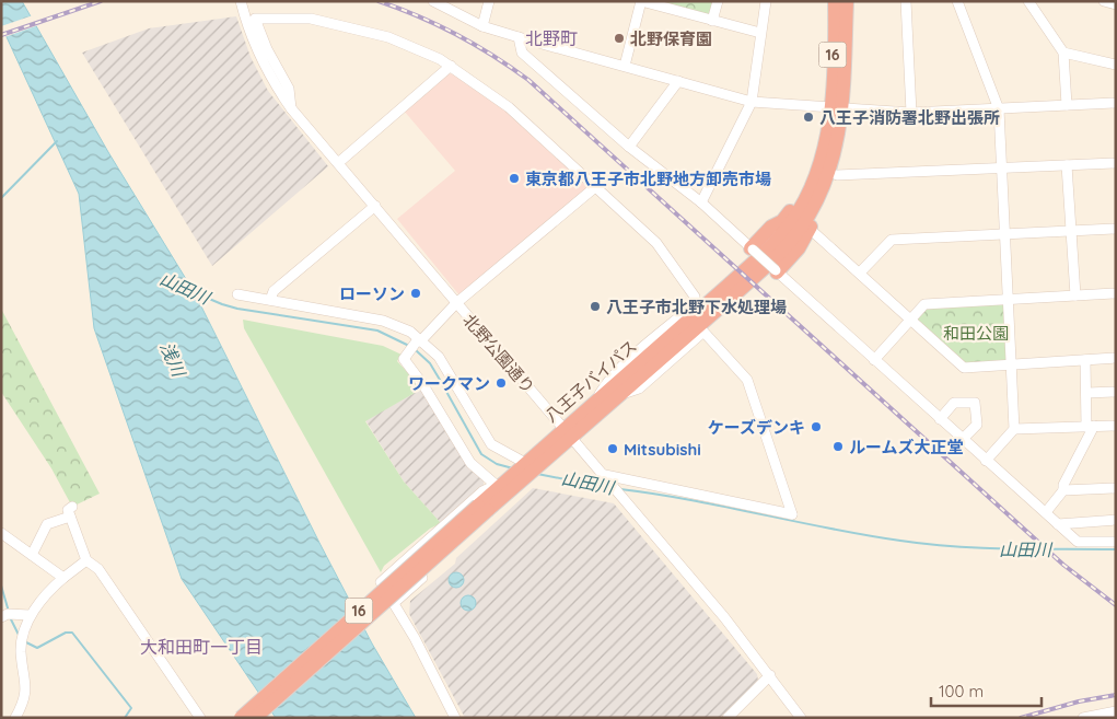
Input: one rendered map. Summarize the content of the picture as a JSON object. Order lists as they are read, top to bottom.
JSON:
{
  "streets": {
    "highway": ["16", "八王子バイパス"],
    "street": ["北野公園通り"]
  },
  "crossings": [
    ["北野公園通り", "八王子バイパス"]
  ],
  "districts": ["北野町", "大和田町一丁目"],
  "water": ["山田川", "浅川"],
  "parks": ["和田公園"],
  "places": [
    "北野保育園",
    "八王子消防署北野出張所",
    "東京都八王子市北野地方卸売市場",
    "ローソン",
    "八王子市北野下水処理場",
    "ワークマン",
    "ケーズデンキ",
    "ルームズ大正堂",
    "Mitsubishi"
  ],
  "scale_bar": "100 m"
}
